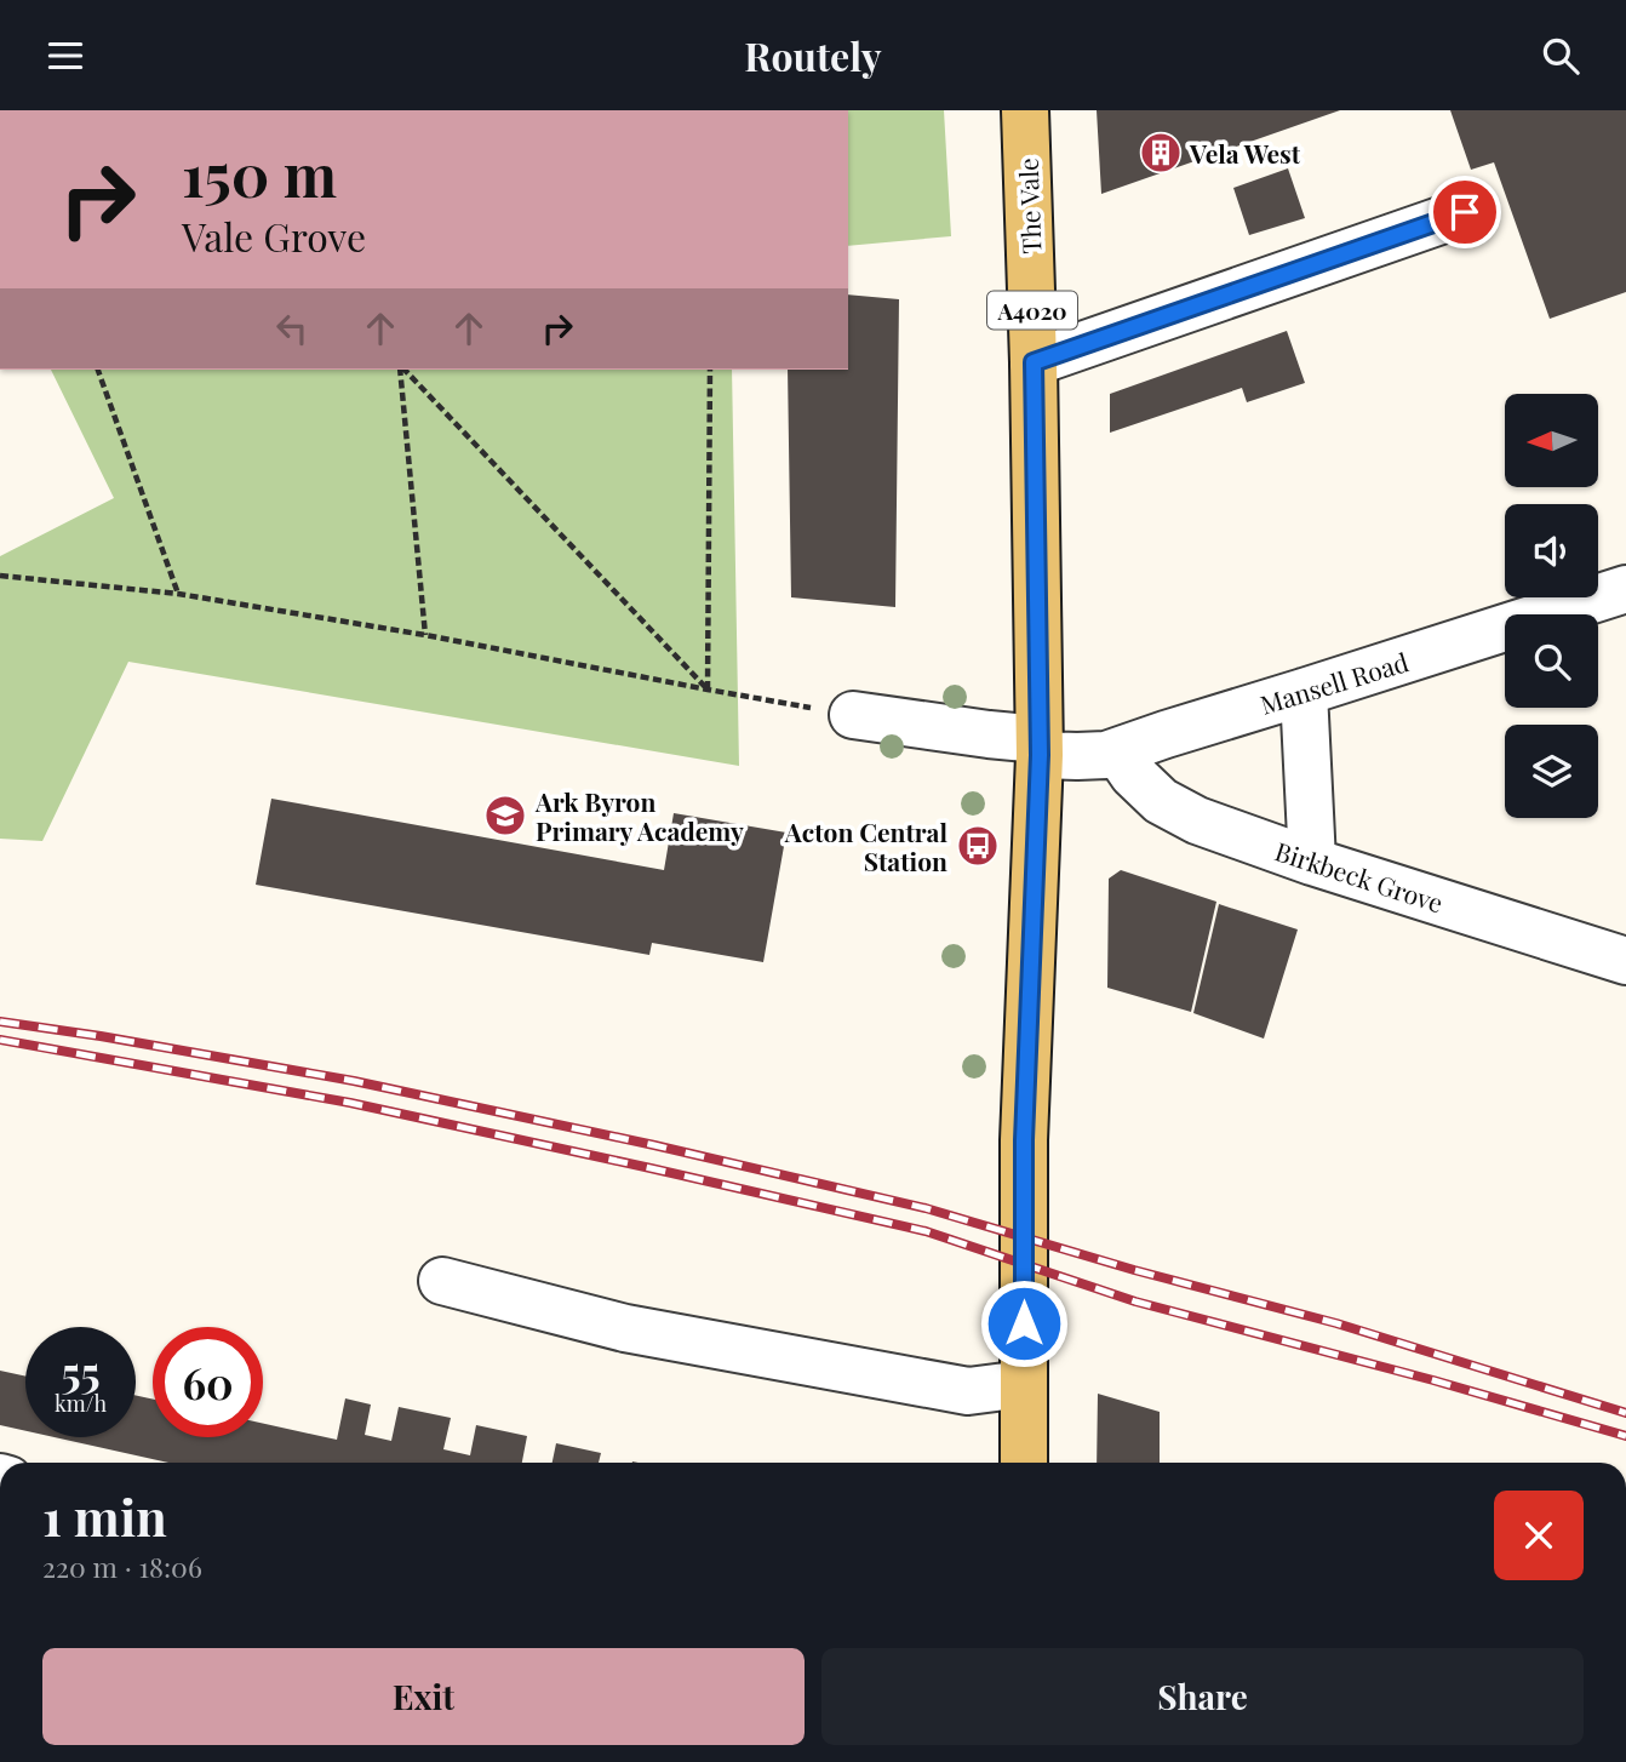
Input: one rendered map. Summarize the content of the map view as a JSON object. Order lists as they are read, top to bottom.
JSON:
{
  "streets": {
    "main road": ["The Vale", "A4020"],
    "street": ["Mansell Road", "Birkbeck Grove"]
  },
  "crossings": [
    ["The Vale", "Mansell Road"],
    ["Mansell Road", "Birkbeck Grove"]
  ],
  "places": {
    "building": ["Vela West"],
    "school or university": ["Ark Byron Primary Academy"],
    "bus stop": ["Acton Central Station"]
  },
  "north": "left",
  "page": {
    "header": "Routely",
    "turn": ["150 m", "Vale Grove"],
    "speed": "55 km/h",
    "limit": "60",
    "heading": ["1 min", "220 m · 18:06"],
    "buttons": ["Exit", "Share"]
  }
}
